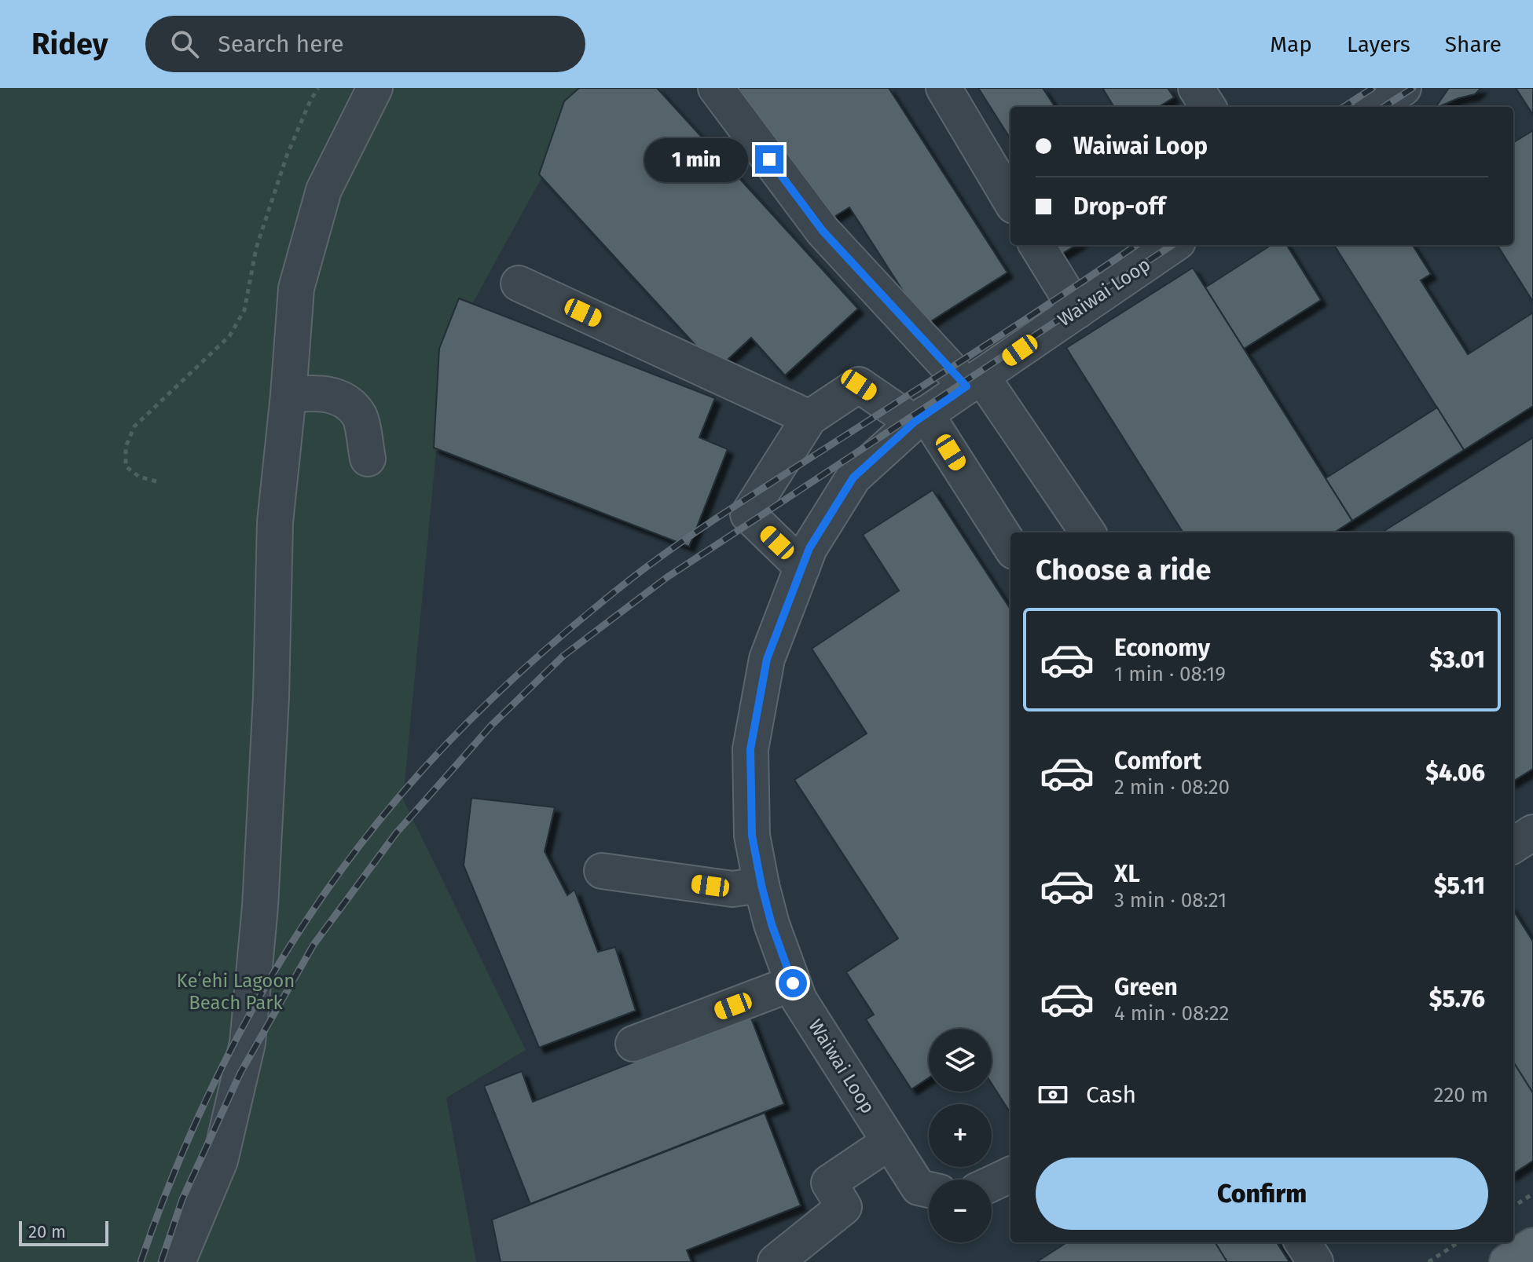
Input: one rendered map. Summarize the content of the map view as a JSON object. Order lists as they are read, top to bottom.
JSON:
{
  "streets": {
    "street": ["Waiwai Loop"]
  },
  "parks": ["Keʻehi Lagoon Beach Park"],
  "scale_bar": "20 m",
  "page": {
    "header": "Ridey",
    "search": "Search here",
    "nav": ["Map", "Layers", "Share"],
    "banner": ["Waiwai Loop", "Drop-off"],
    "bubble": "1 min",
    "heading": "Choose a ride",
    "list": [
      {
        "name": "Economy",
        "note": "1 min · 08:19",
        "value": "$3.01"
      },
      {
        "name": "Comfort",
        "note": "2 min · 08:20",
        "value": "$4.06"
      },
      {
        "name": "XL",
        "note": "3 min · 08:21",
        "value": "$5.11"
      },
      {
        "name": "Green",
        "note": "4 min · 08:22",
        "value": "$5.76"
      }
    ],
    "map_buttons": ["+", "−"],
    "pay": ["Cash", "220 m"],
    "buttons": "Confirm",
    "scale": "20 m"
  }
}
